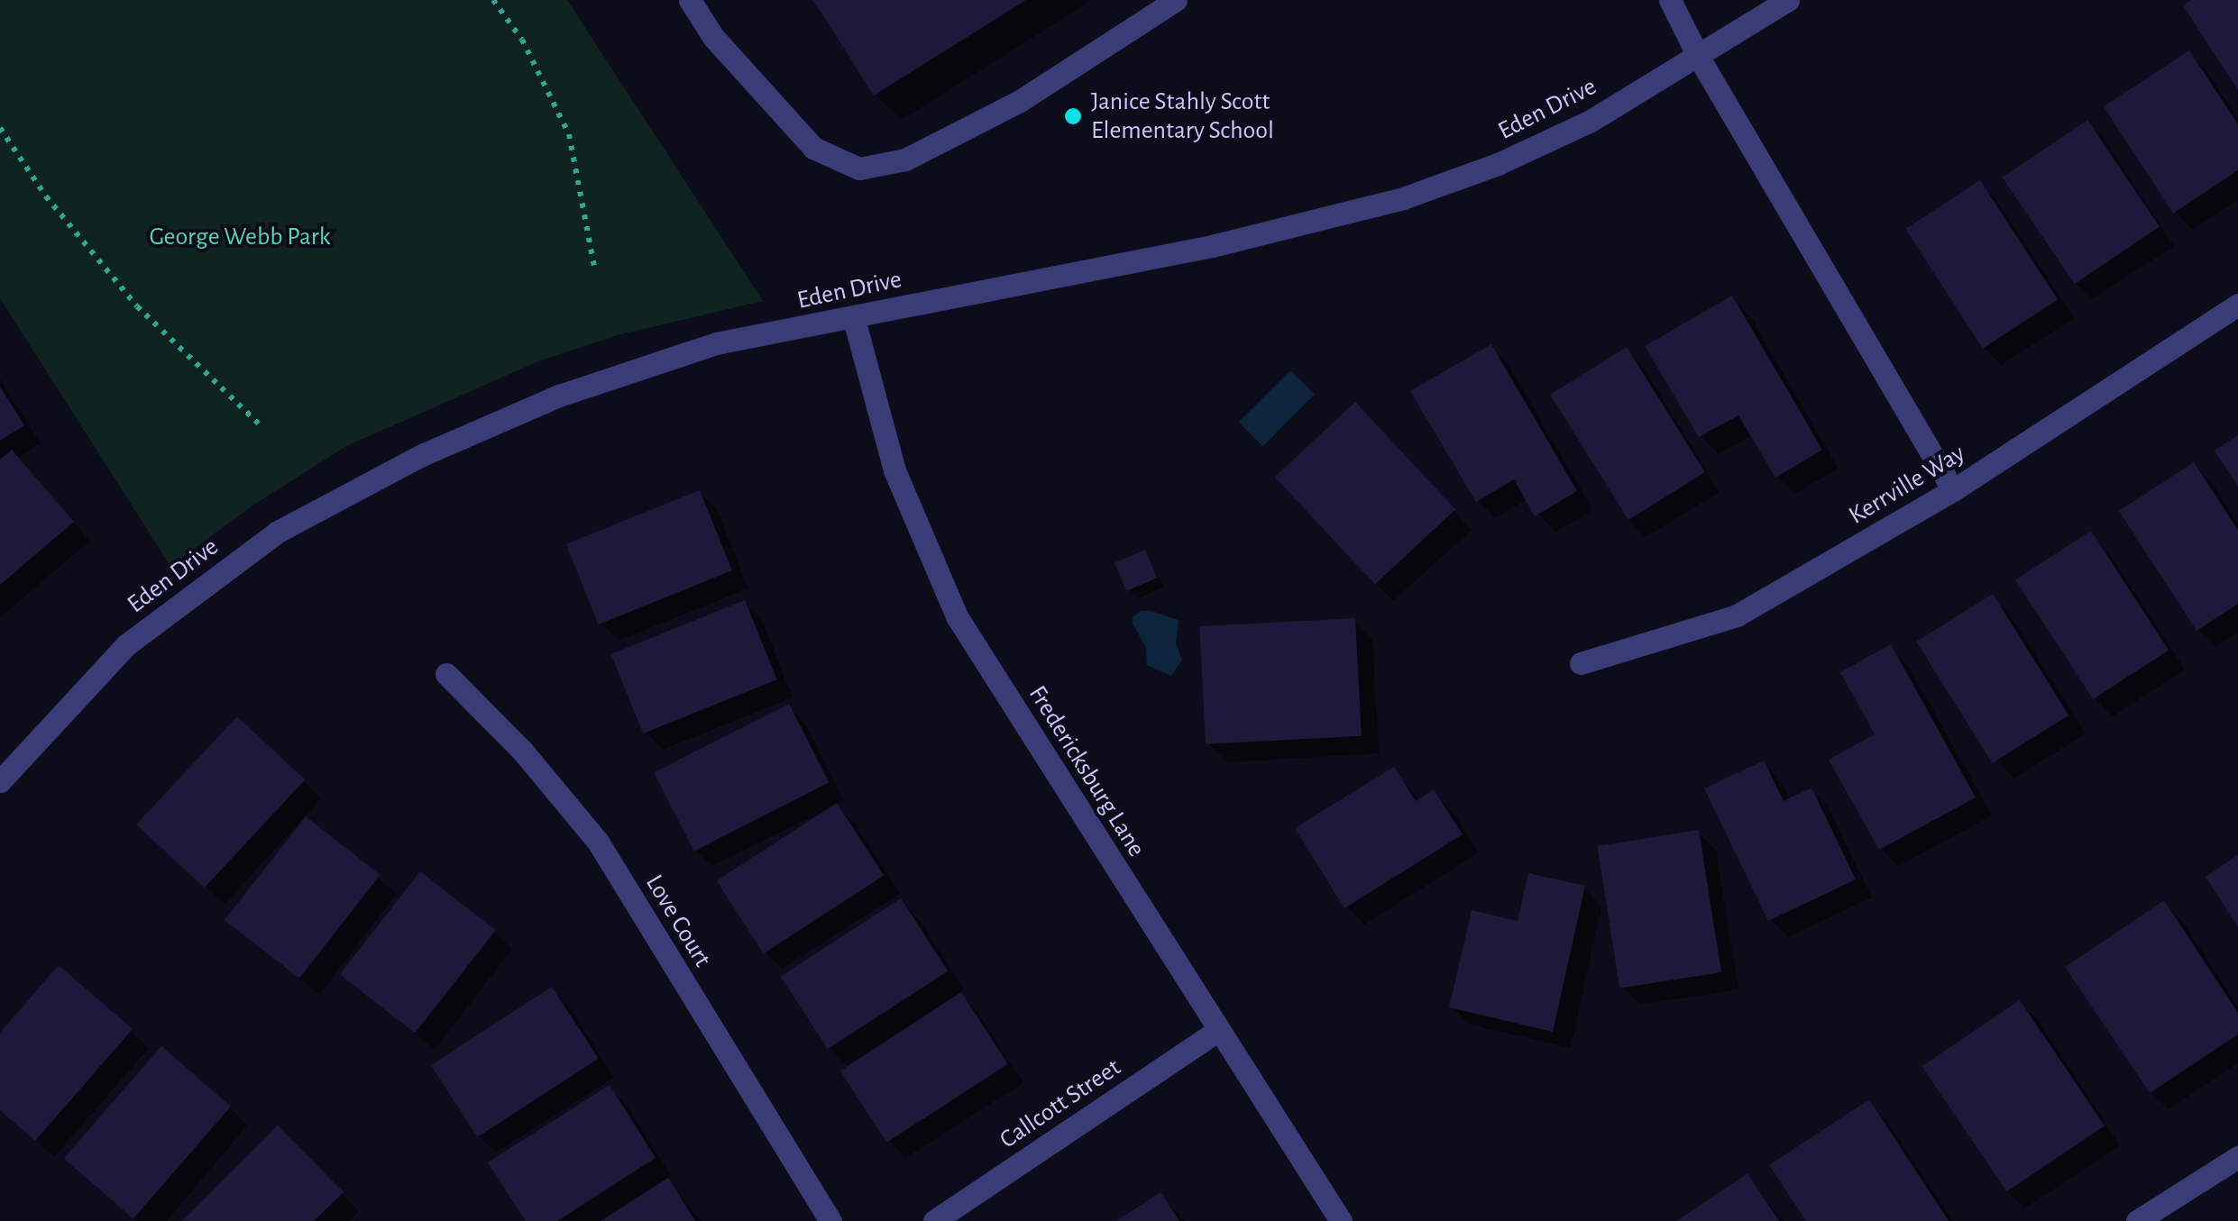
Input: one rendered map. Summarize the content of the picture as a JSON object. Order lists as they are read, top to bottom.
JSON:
{
  "streets": {
    "street": [
      "Eden Drive",
      "Kerrville Way",
      "Fredericksburg Lane",
      "Love Court",
      "Callcott Street"
    ]
  },
  "crossings": [
    ["Eden Drive", "Fredericksburg Lane"],
    ["Fredericksburg Lane", "Callcott Street"]
  ],
  "parks": ["George Webb Park"],
  "places": ["Janice Stahly Scott Elementary School"]
}
